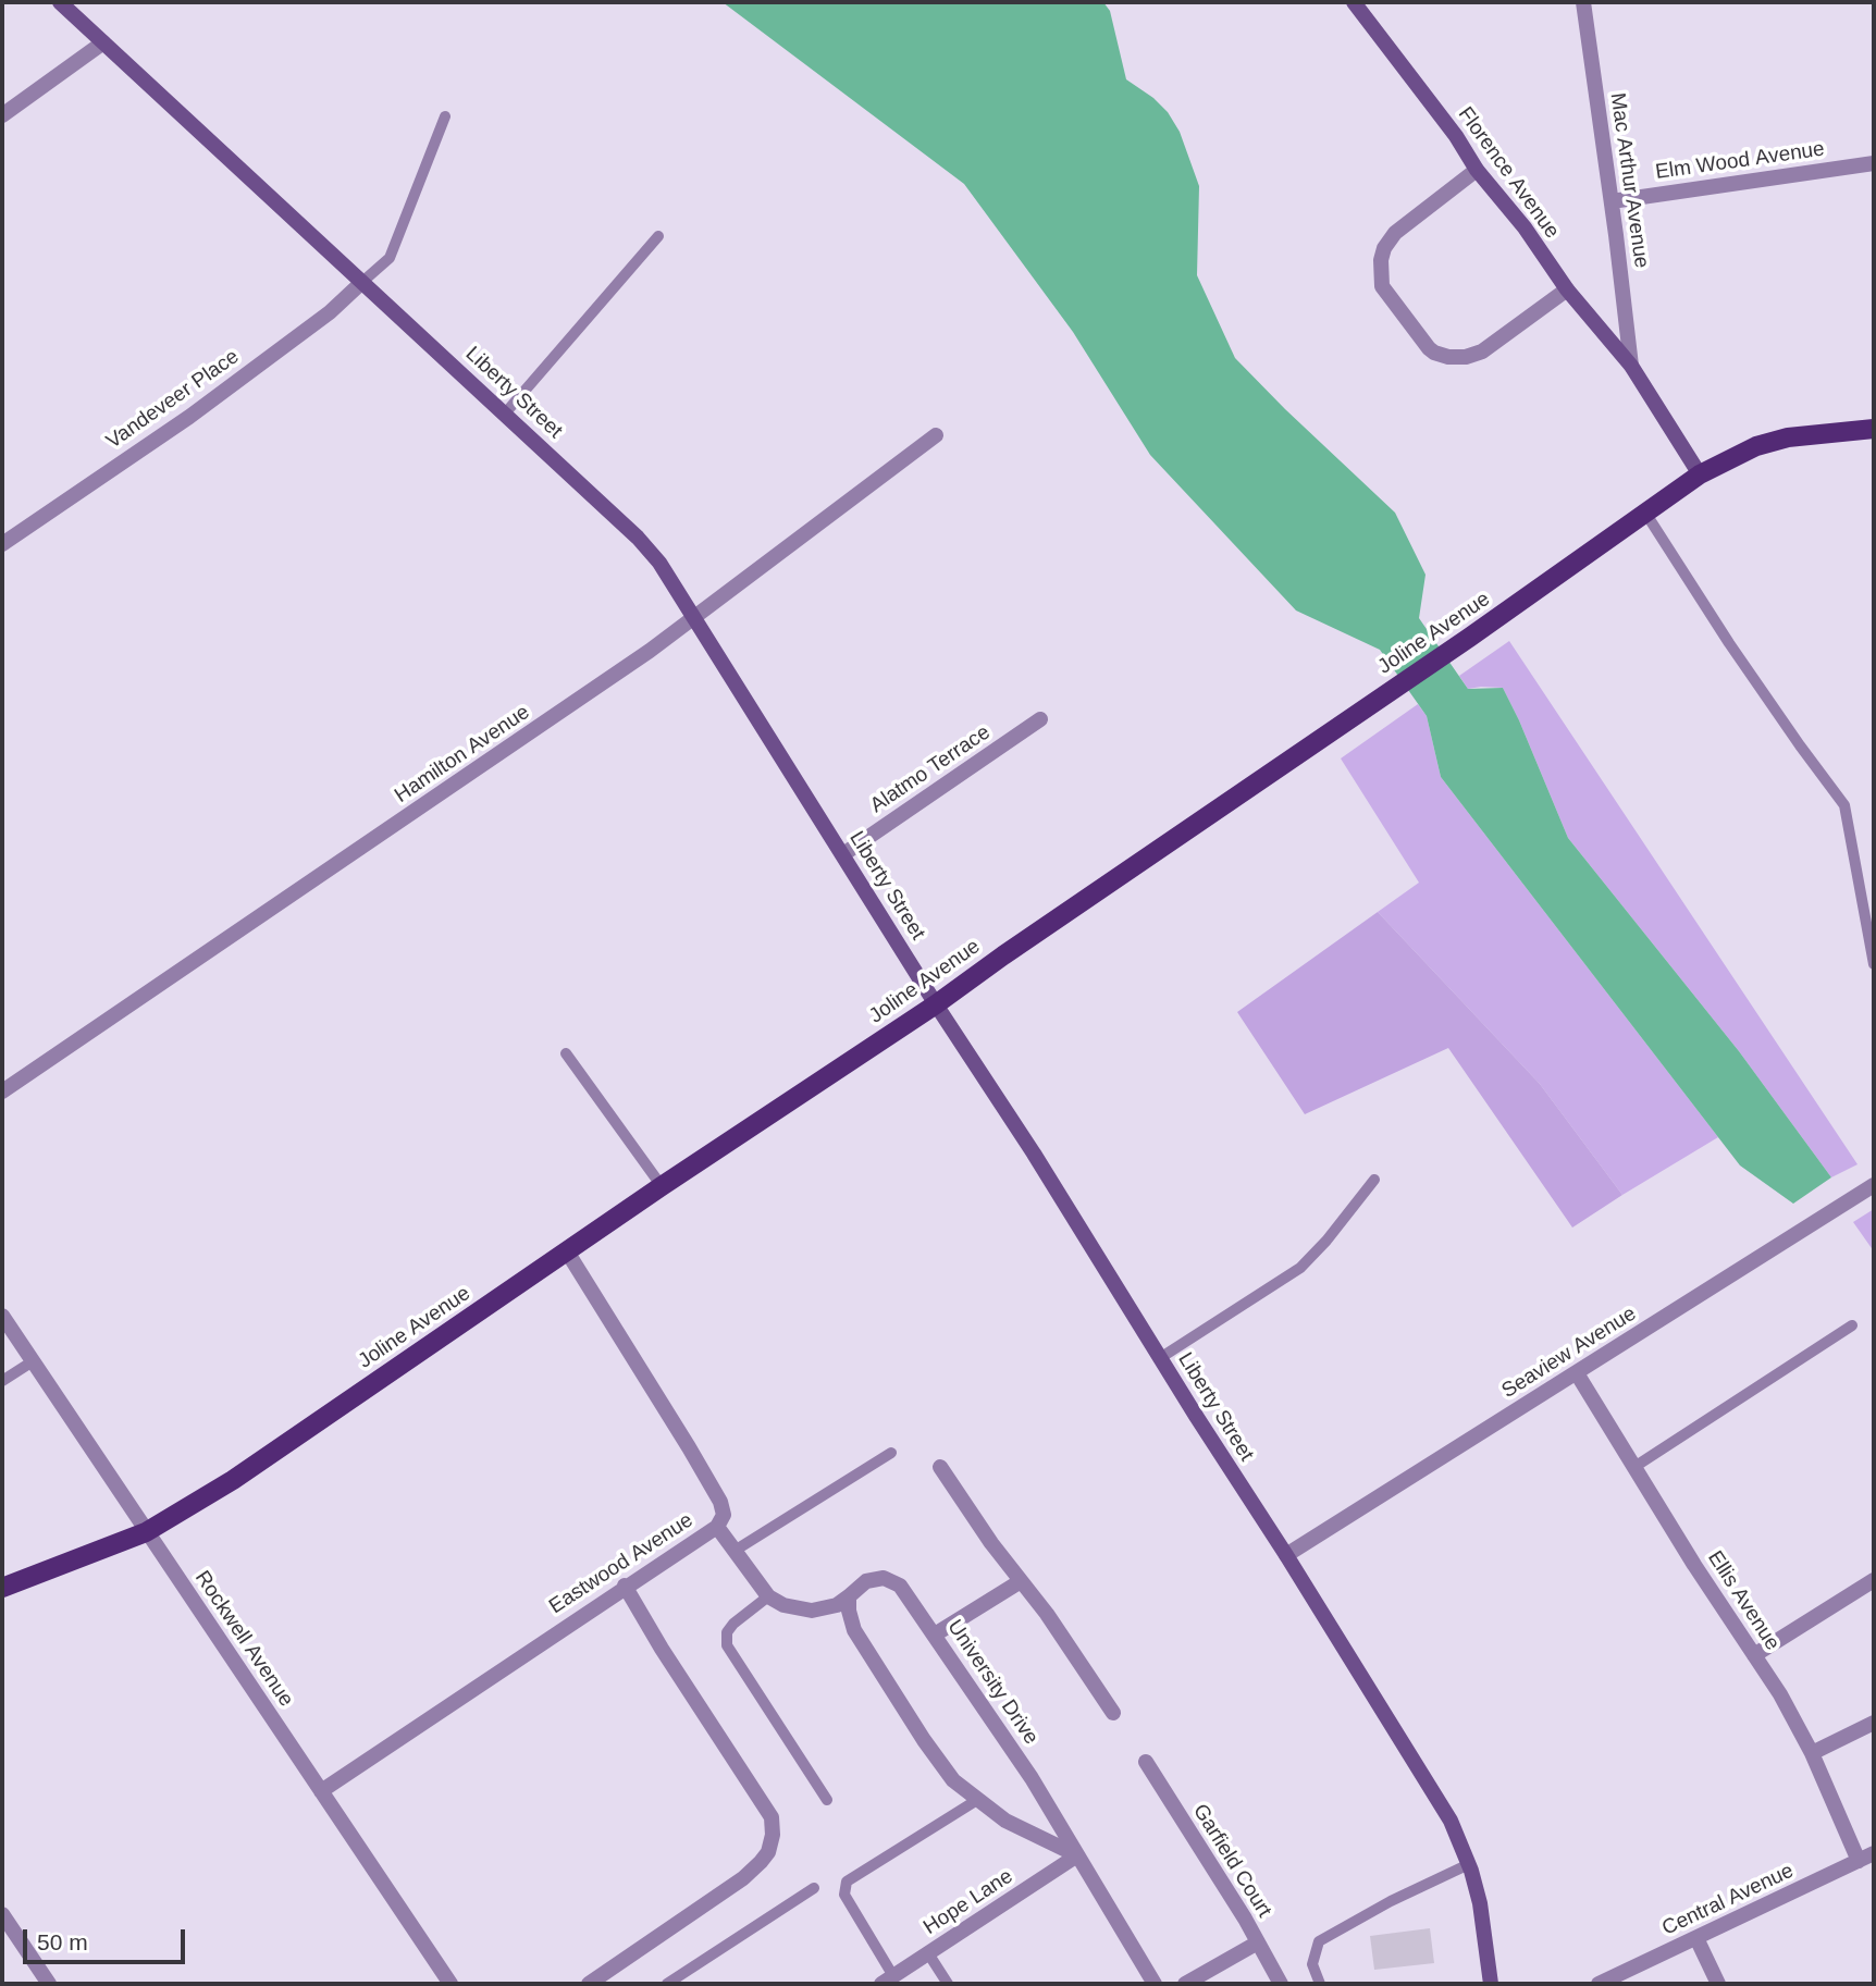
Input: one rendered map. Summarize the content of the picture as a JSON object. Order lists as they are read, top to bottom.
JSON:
{
  "streets": {
    "main road": ["Joline Avenue"],
    "street": [
      "Elm Wood Avenue",
      "Florence Avenue",
      "Mac Arthur Avenue",
      "Liberty Street",
      "Vandeveer Place",
      "Hamilton Avenue",
      "Alatmo Terrace",
      "Seaview Avenue",
      "Eastwood Avenue",
      "Ellis Avenue",
      "Rockwell Avenue",
      "University Drive",
      "Garfield Court",
      "Central Avenue",
      "Hope Lane"
    ]
  },
  "crossings": [
    ["Elm Wood Avenue", "Mac Arthur Avenue"],
    ["Florence Avenue", "Mac Arthur Avenue"],
    ["Florence Avenue", "Joline Avenue"],
    ["Liberty Street", "Vandeveer Place"],
    ["Liberty Street", "Joline Avenue"],
    ["Liberty Street", "Hamilton Avenue"],
    ["Liberty Street", "Alatmo Terrace"],
    ["Liberty Street", "Seaview Avenue"],
    ["Joline Avenue", "Eastwood Avenue"],
    ["Joline Avenue", "Rockwell Avenue"],
    ["Seaview Avenue", "Ellis Avenue"],
    ["Eastwood Avenue", "Rockwell Avenue"],
    ["Ellis Avenue", "Central Avenue"],
    ["University Drive", "Hope Lane"]
  ],
  "scale_bar": "50 m"
}
